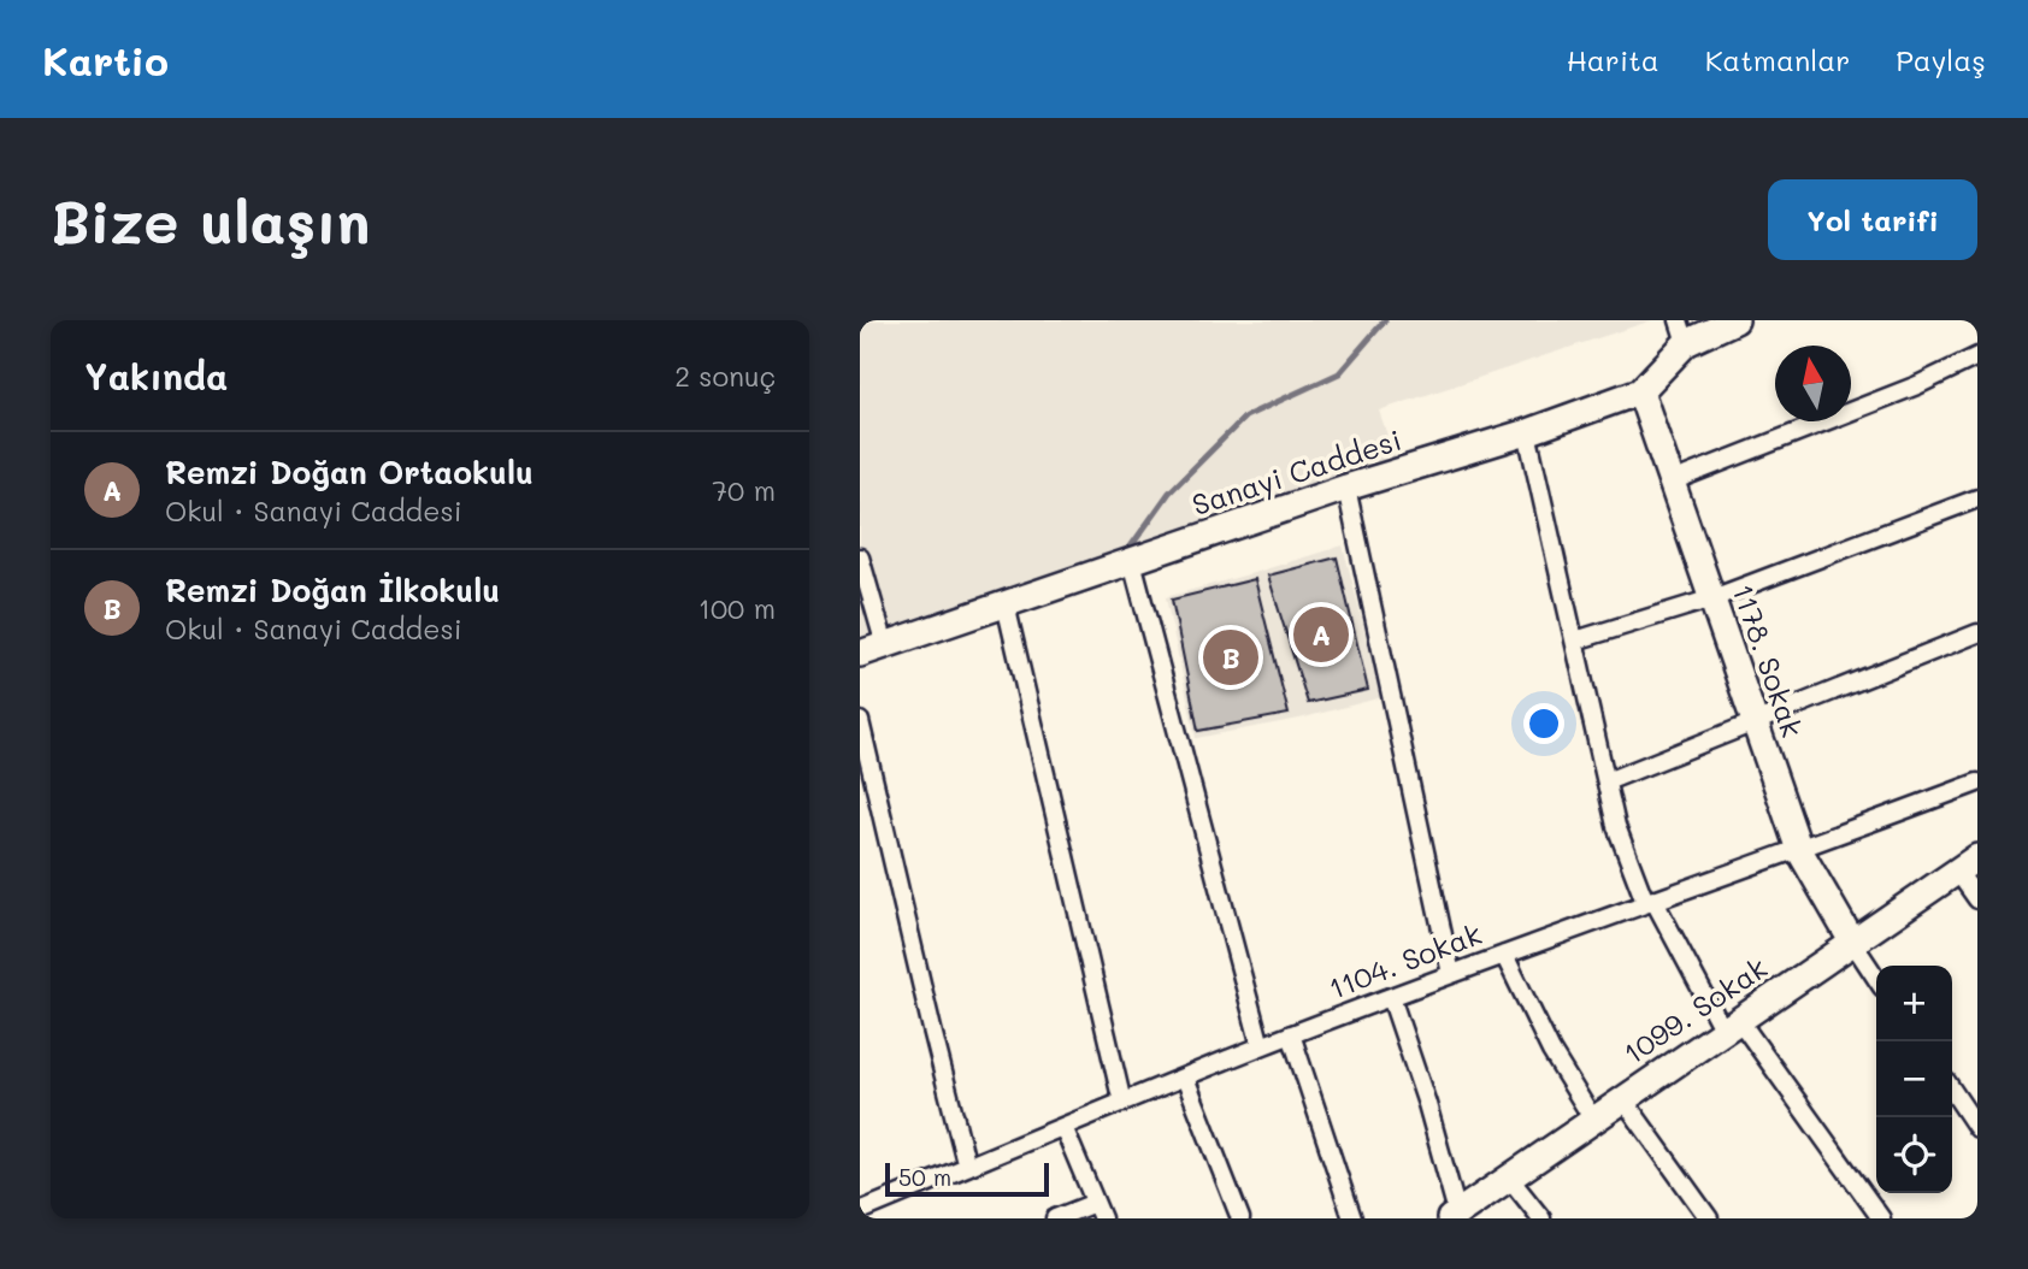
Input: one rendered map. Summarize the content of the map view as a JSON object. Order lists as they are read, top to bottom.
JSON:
{
  "streets": {
    "street": [
      "Sanayi Caddesi",
      "1178. Sokak",
      "1104. Sokak",
      "1099. Sokak"
    ]
  },
  "crossings": [
    ["Sanayi Caddesi", "1178. Sokak"],
    ["1178. Sokak", "1104. Sokak"],
    ["1178. Sokak", "1099. Sokak"]
  ],
  "scale_bar": "50 m",
  "north": "top",
  "page": {
    "header": "Kartio",
    "nav": ["Harita", "Katmanlar", "Paylaş"],
    "buttons": "Yol tarifi",
    "title": "Bize ulaşın",
    "heading": ["Yakında", "2 sonuç"],
    "list": [
      {
        "mark": "A",
        "name": "Remzi Doğan Ortaokulu",
        "note": "Okul · Sanayi Caddesi",
        "value": "70 m"
      },
      {
        "mark": "B",
        "name": "Remzi Doğan İlkokulu",
        "note": "Okul · Sanayi Caddesi",
        "value": "100 m"
      }
    ],
    "pins": ["A", "B"],
    "map_buttons": ["+", "−"],
    "scale": "50 m"
  }
}
